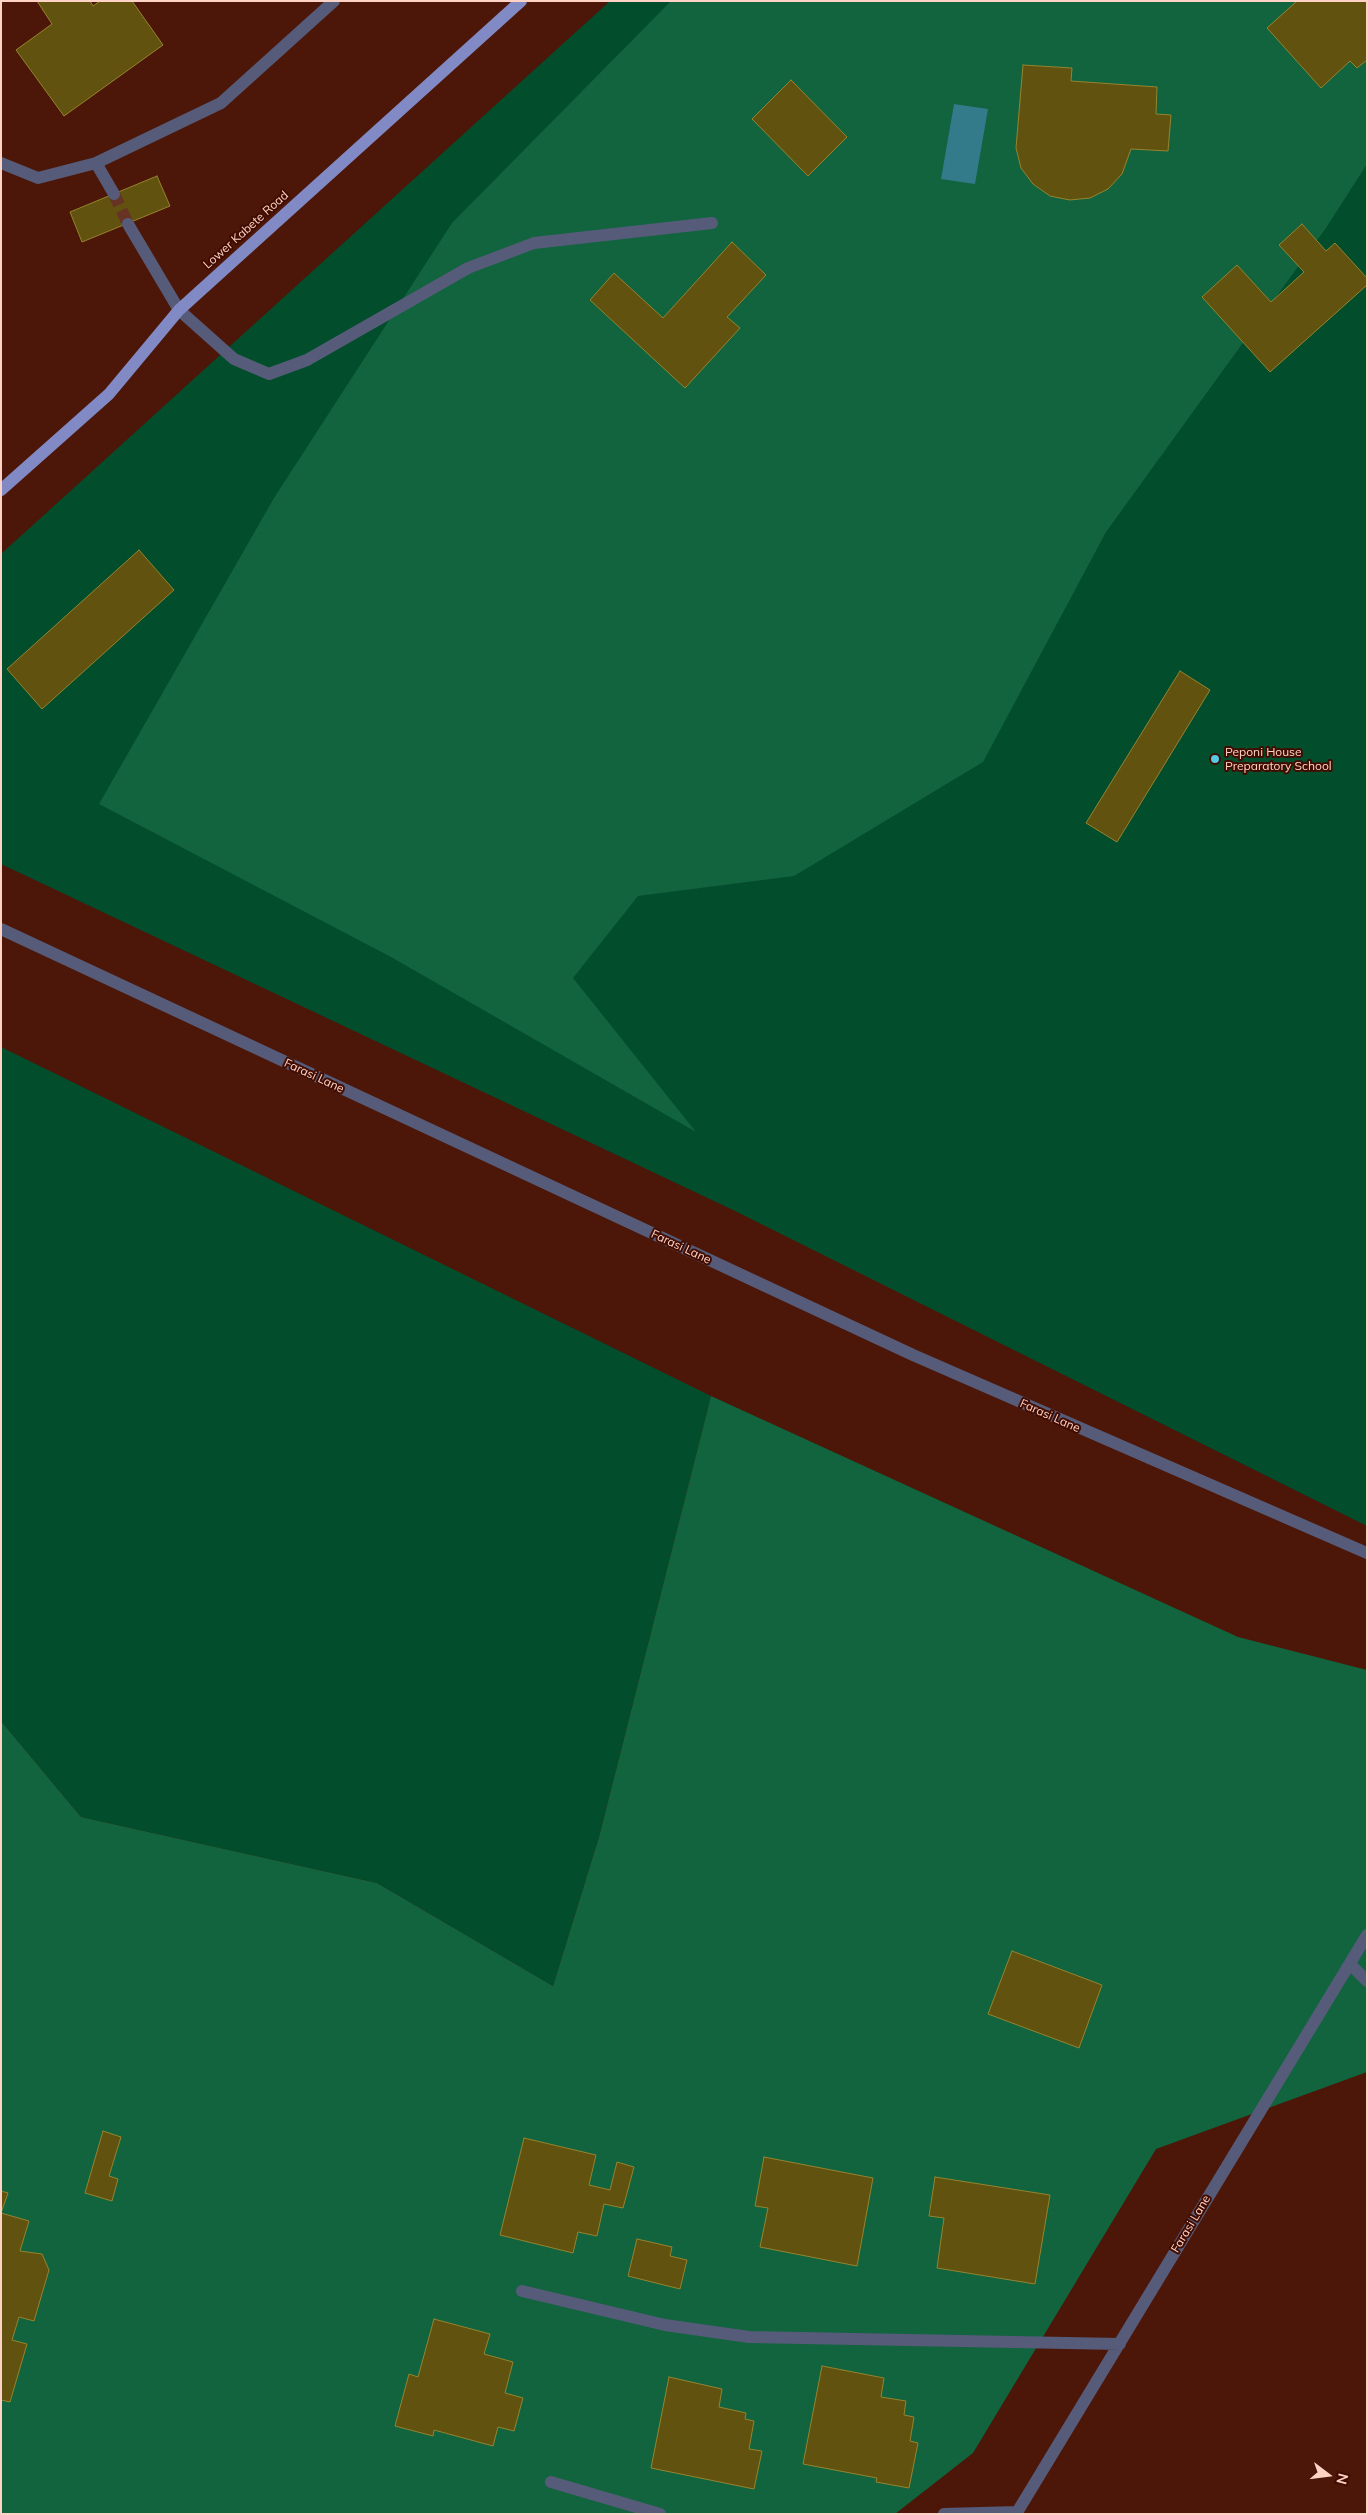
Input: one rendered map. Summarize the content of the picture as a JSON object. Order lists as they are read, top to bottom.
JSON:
{
  "streets": {
    "main road": ["Lower Kabete Road"],
    "street": ["Farasi Lane"]
  },
  "places": ["Peponi House Preparatory School"],
  "north": "right"
}
